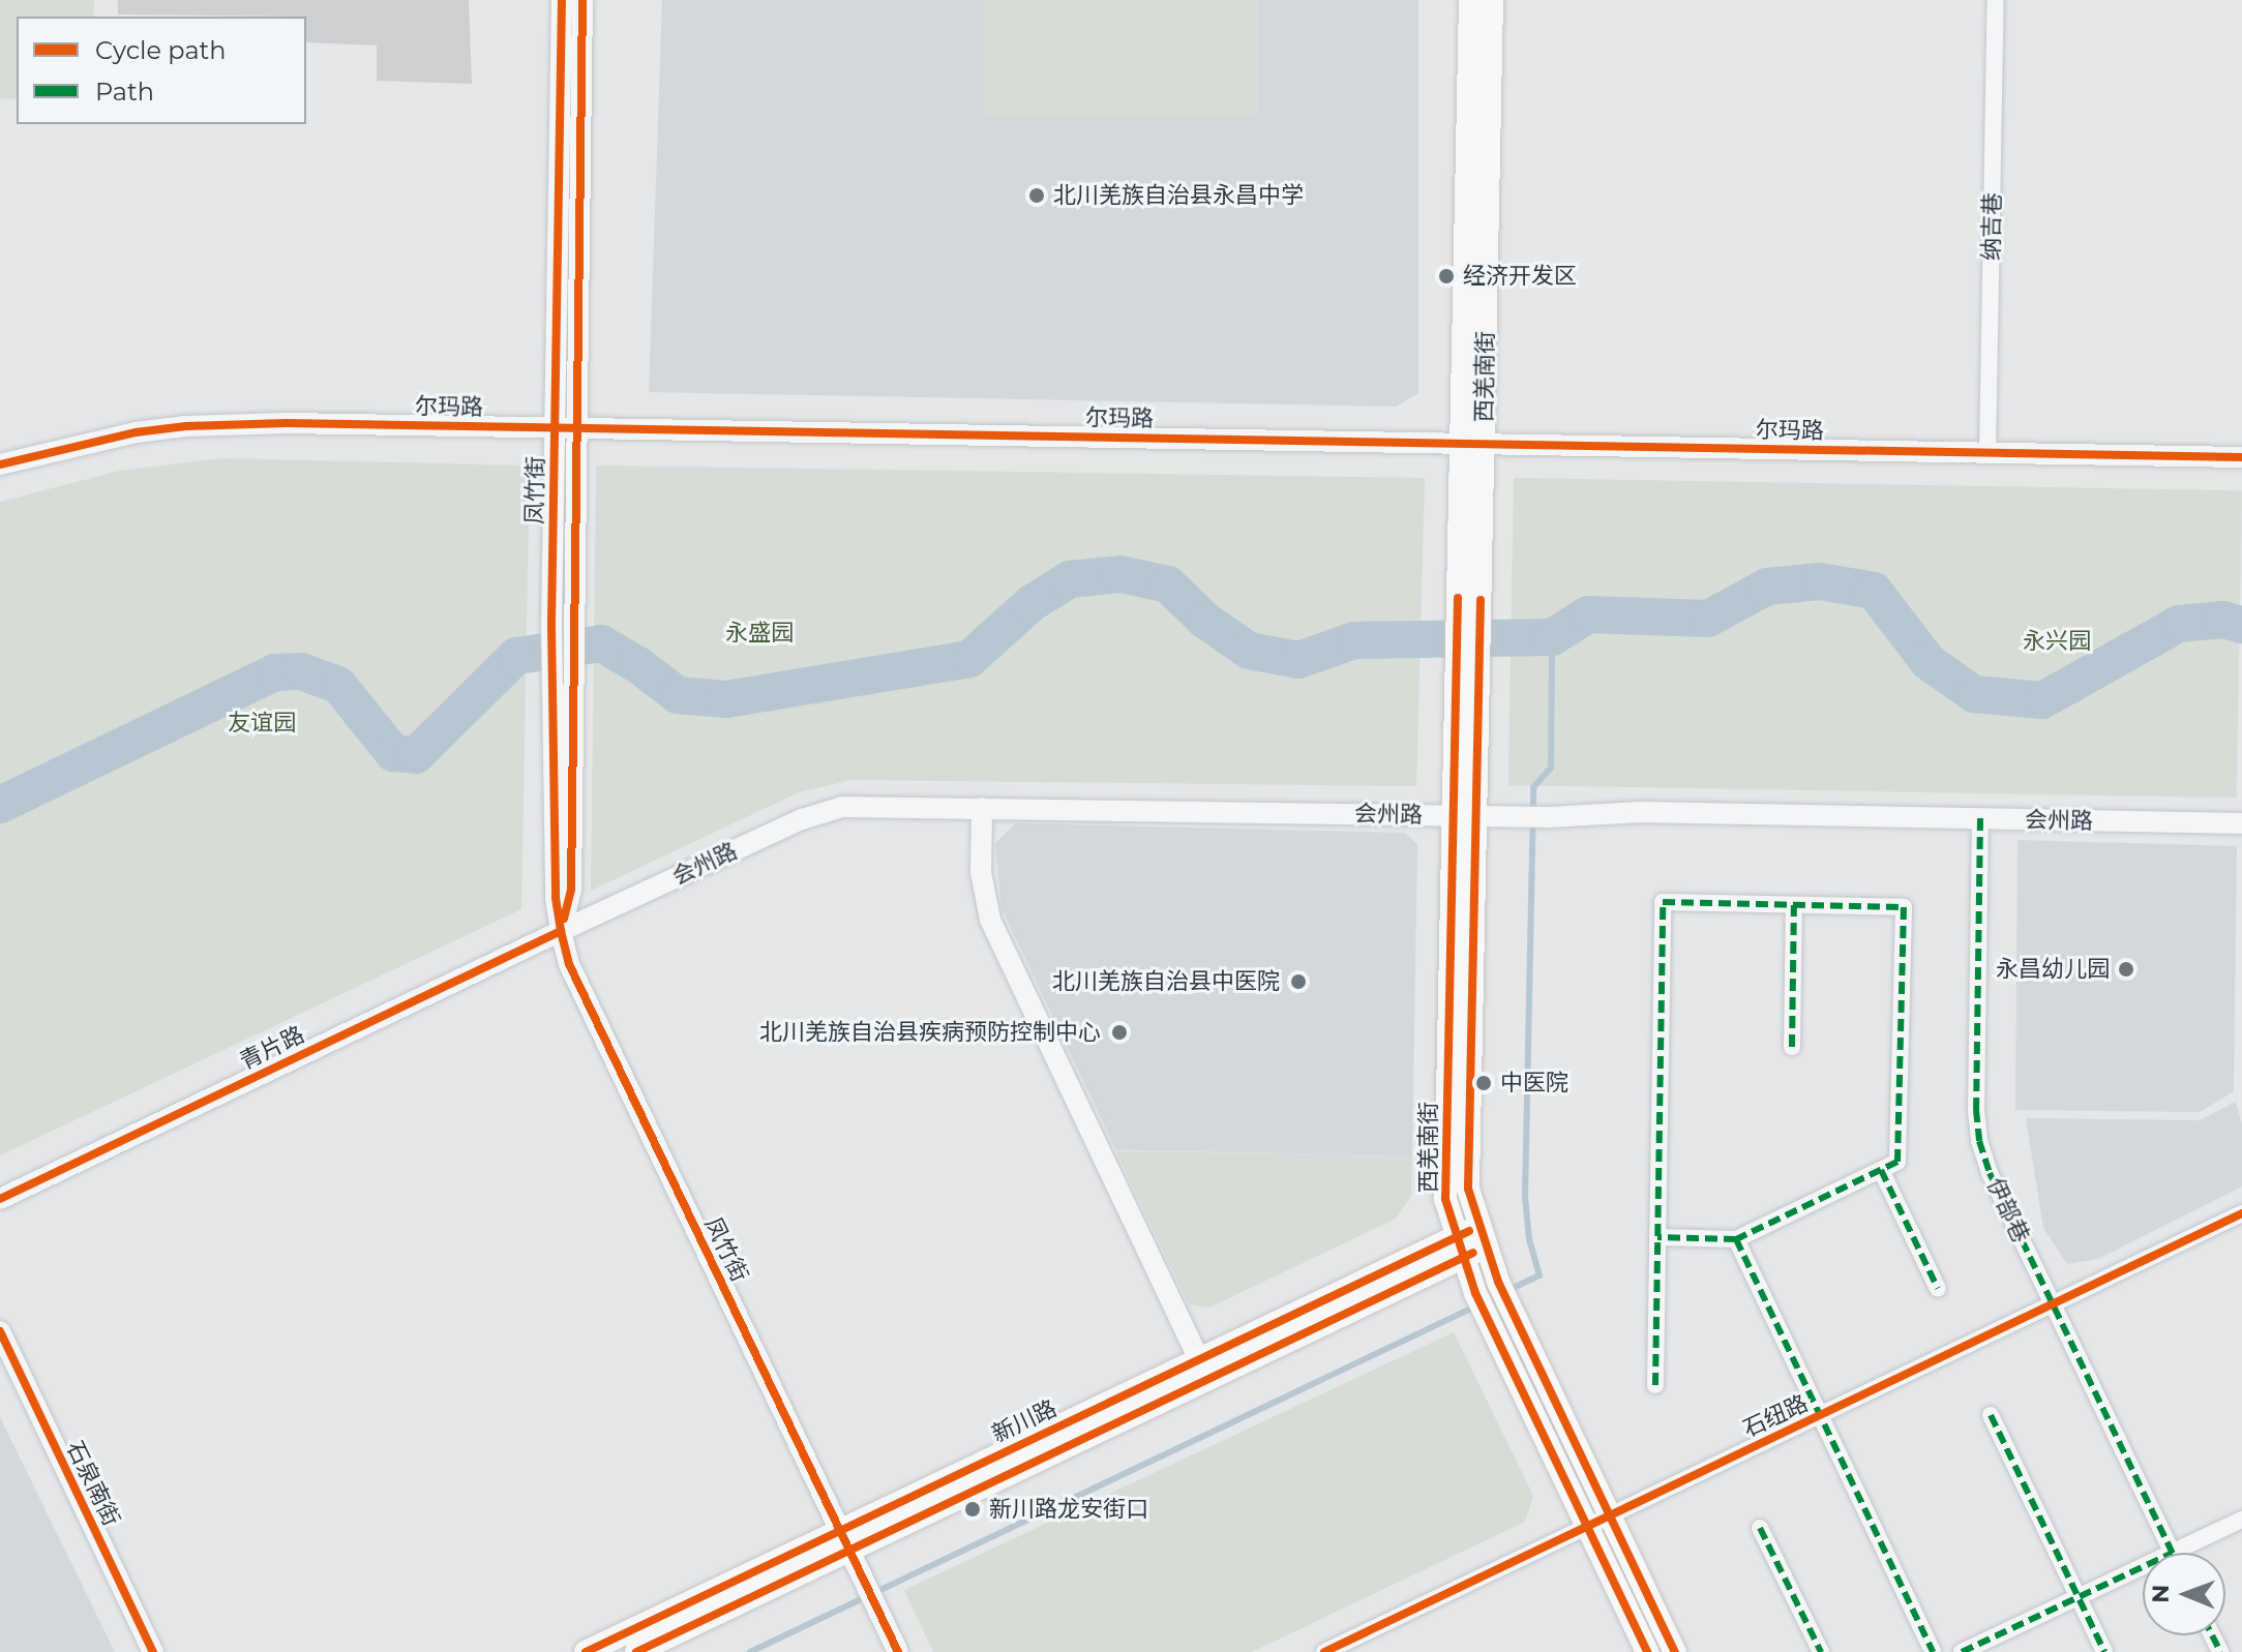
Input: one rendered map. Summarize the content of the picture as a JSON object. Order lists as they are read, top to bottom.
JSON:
{
  "streets": {
    "main road": ["西羌南街", "新川路"],
    "street": [
      "纳吉巷",
      "尔玛路",
      "凤竹街",
      "会州路",
      "青片路",
      "伊部巷",
      "石纽路",
      "石泉南街"
    ]
  },
  "crossings": [
    ["纳吉巷", "尔玛路"],
    ["西羌南街", "尔玛路"],
    ["西羌南街", "会州路"],
    ["西羌南街", "石纽路"],
    ["西羌南街", "新川路"],
    ["尔玛路", "凤竹街"],
    ["凤竹街", "会州路"],
    ["凤竹街", "青片路"],
    ["凤竹街", "新川路"],
    ["会州路", "青片路"],
    ["会州路", "伊部巷"],
    ["伊部巷", "石纽路"]
  ],
  "parks": ["永盛园", "永兴园", "友谊园"],
  "places": [
    "北川羌族自治县永昌中学",
    "经济开发区",
    "永昌幼儿园",
    "北川羌族自治县中医院",
    "北川羌族自治县疾病预防控制中心",
    "中医院",
    "新川路龙安街口"
  ],
  "legend": ["Cycle path", "Path"],
  "north": "left"
}
